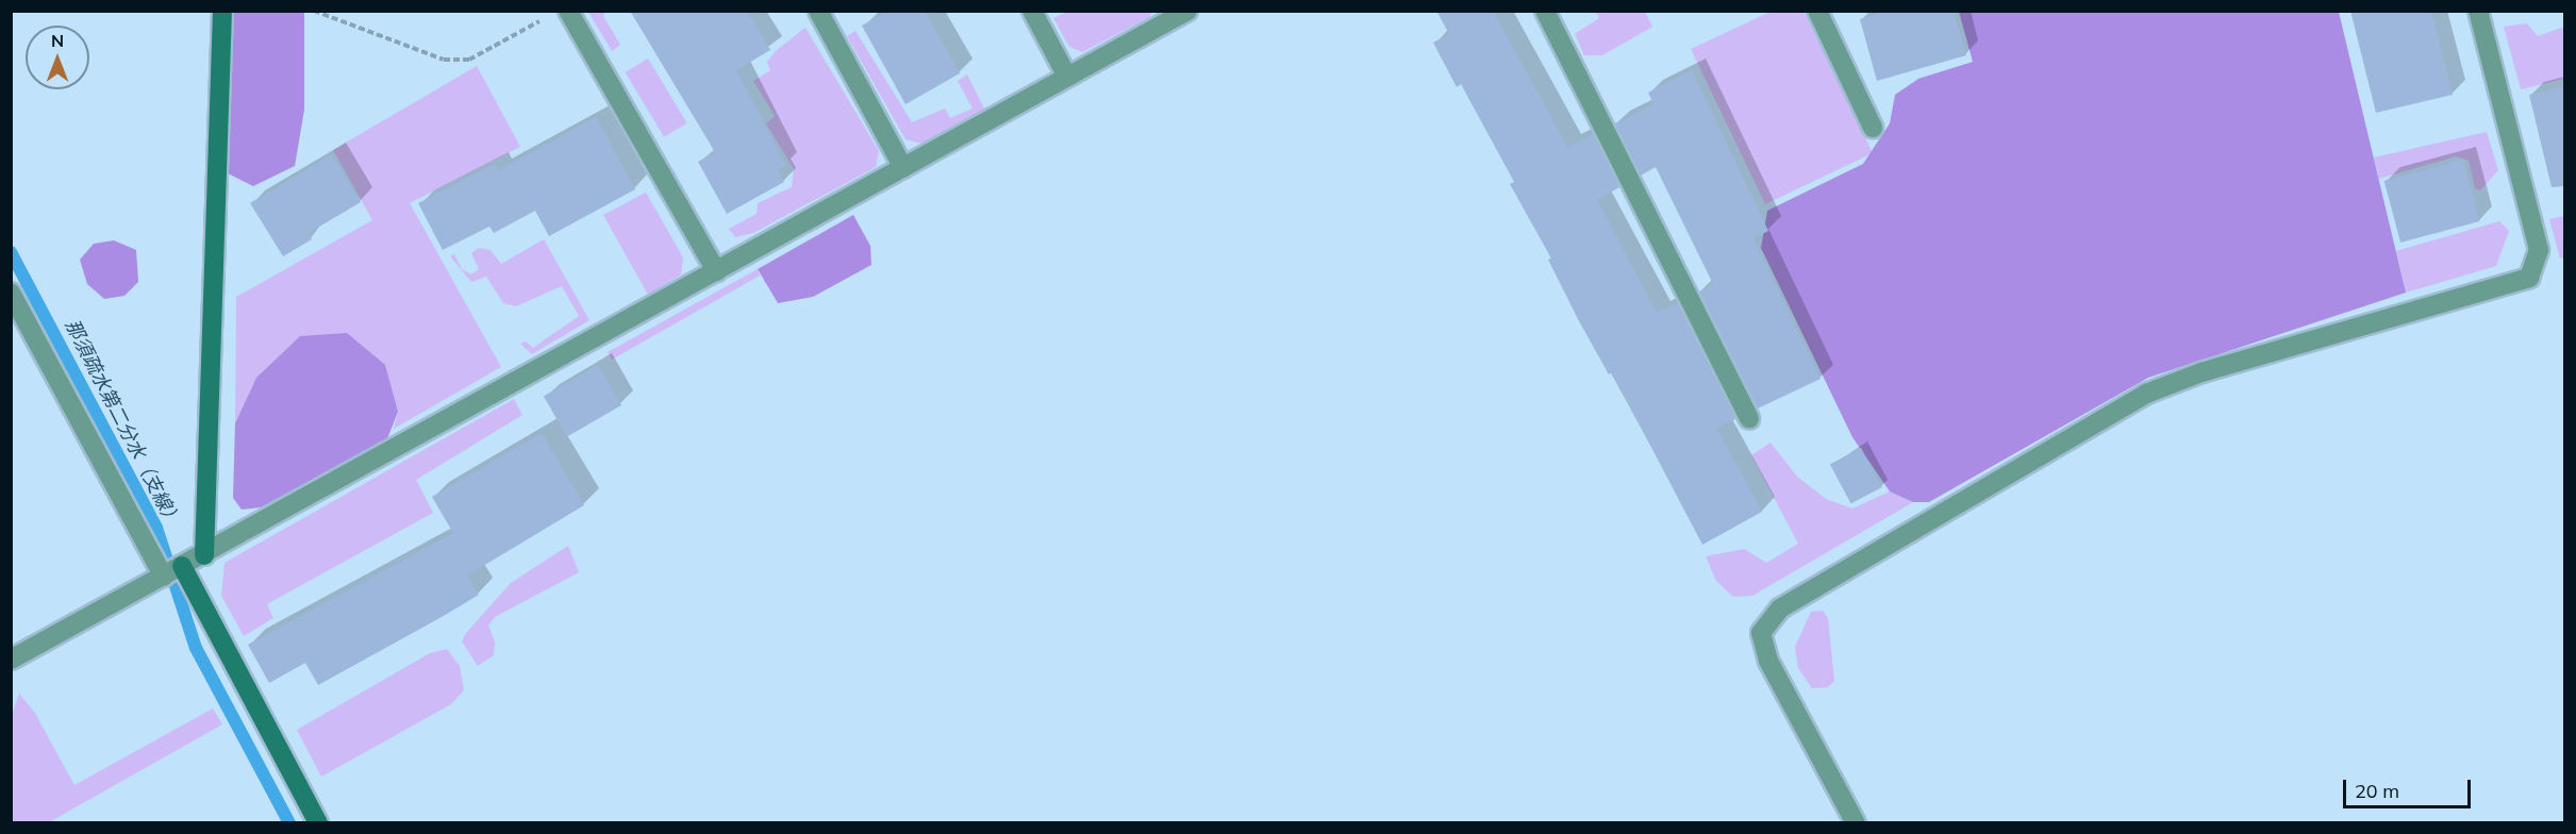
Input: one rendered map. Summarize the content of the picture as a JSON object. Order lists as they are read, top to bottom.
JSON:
{
  "water": ["那須疏水第二分水（支線）"],
  "scale_bar": "20 m",
  "north": "top"
}
